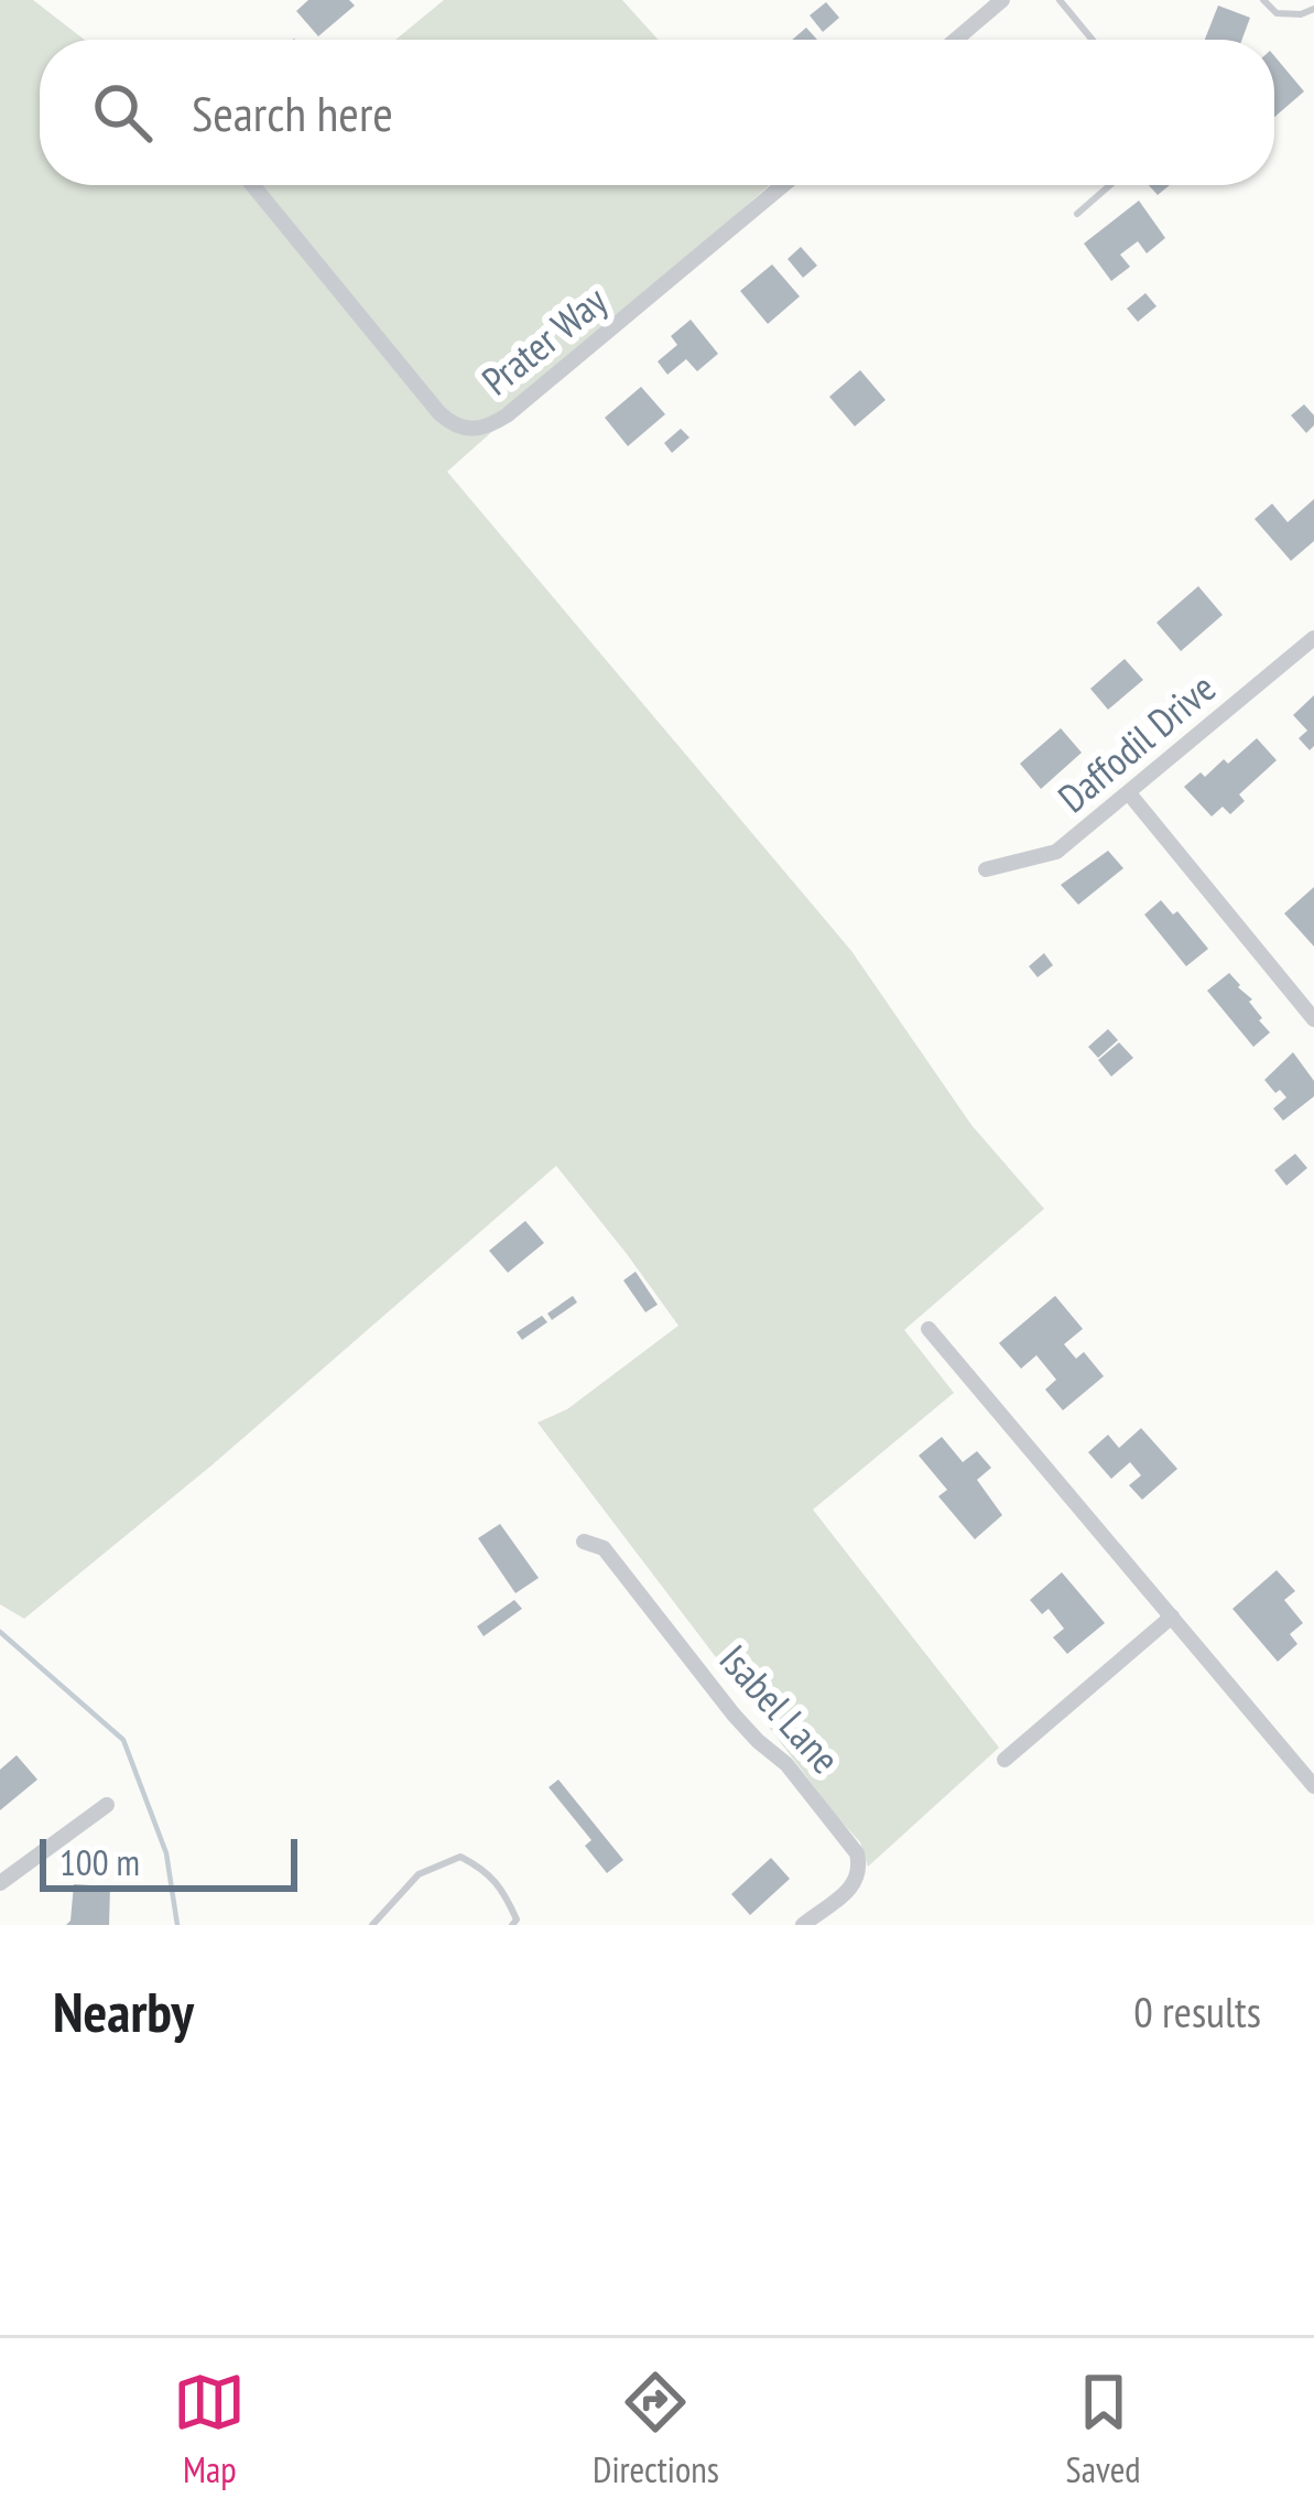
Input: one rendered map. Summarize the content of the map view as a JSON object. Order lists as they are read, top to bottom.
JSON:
{
  "streets": {
    "street": ["Prater Way", "Daffodil Drive", "Isabel Lane"]
  },
  "scale_bar": "100 m",
  "page": {
    "search": "Search here",
    "scale": "100 m",
    "heading": ["Nearby", "0 results"],
    "nav": ["Map", "Directions", "Saved"]
  }
}
